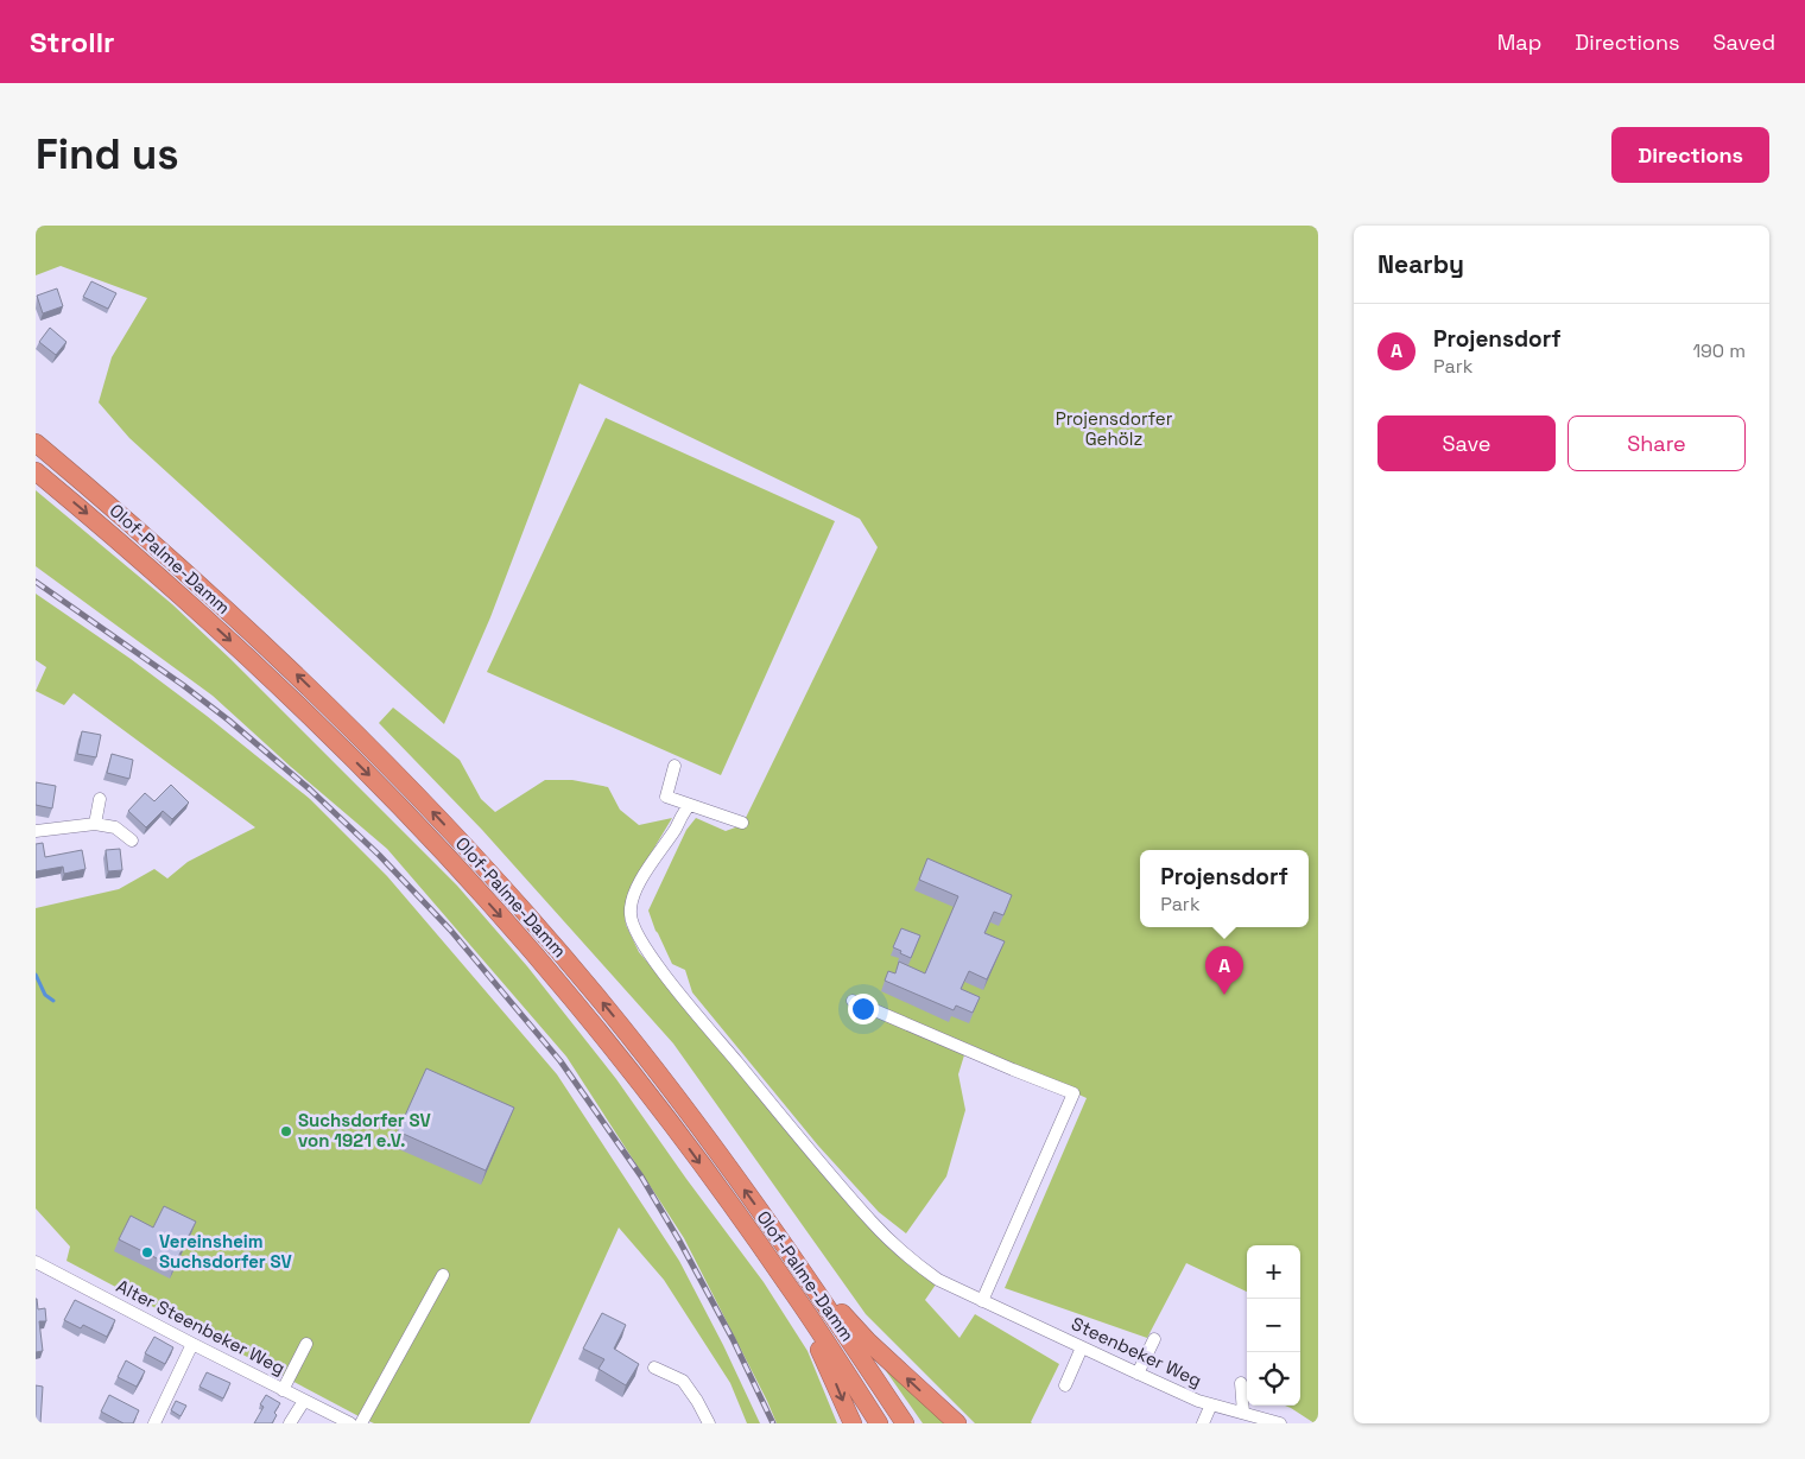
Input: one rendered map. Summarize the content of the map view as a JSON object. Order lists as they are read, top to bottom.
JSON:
{
  "streets": {
    "highway": ["Olof-Palme-Damm"],
    "street": ["Alter Steenbeker Weg", "Steenbeker Weg"]
  },
  "parks": ["Projensdorfer Gehölz"],
  "places": ["Suchsdorfer SV von 1921 e.V.", "Vereinsheim Suchsdorfer SV"],
  "page": {
    "header": "Strollr",
    "nav": ["Map", "Directions", "Saved"],
    "buttons": [
      "Directions",
      ["Save", "Share"]
    ],
    "title": "Find us",
    "heading": "Nearby",
    "list": [
      {
        "mark": "A",
        "name": "Projensdorf",
        "note": "Park",
        "value": "190 m"
      }
    ],
    "popup": ["Projensdorf", "Park"],
    "pins": "A",
    "map_buttons": ["+", "−"]
  }
}
